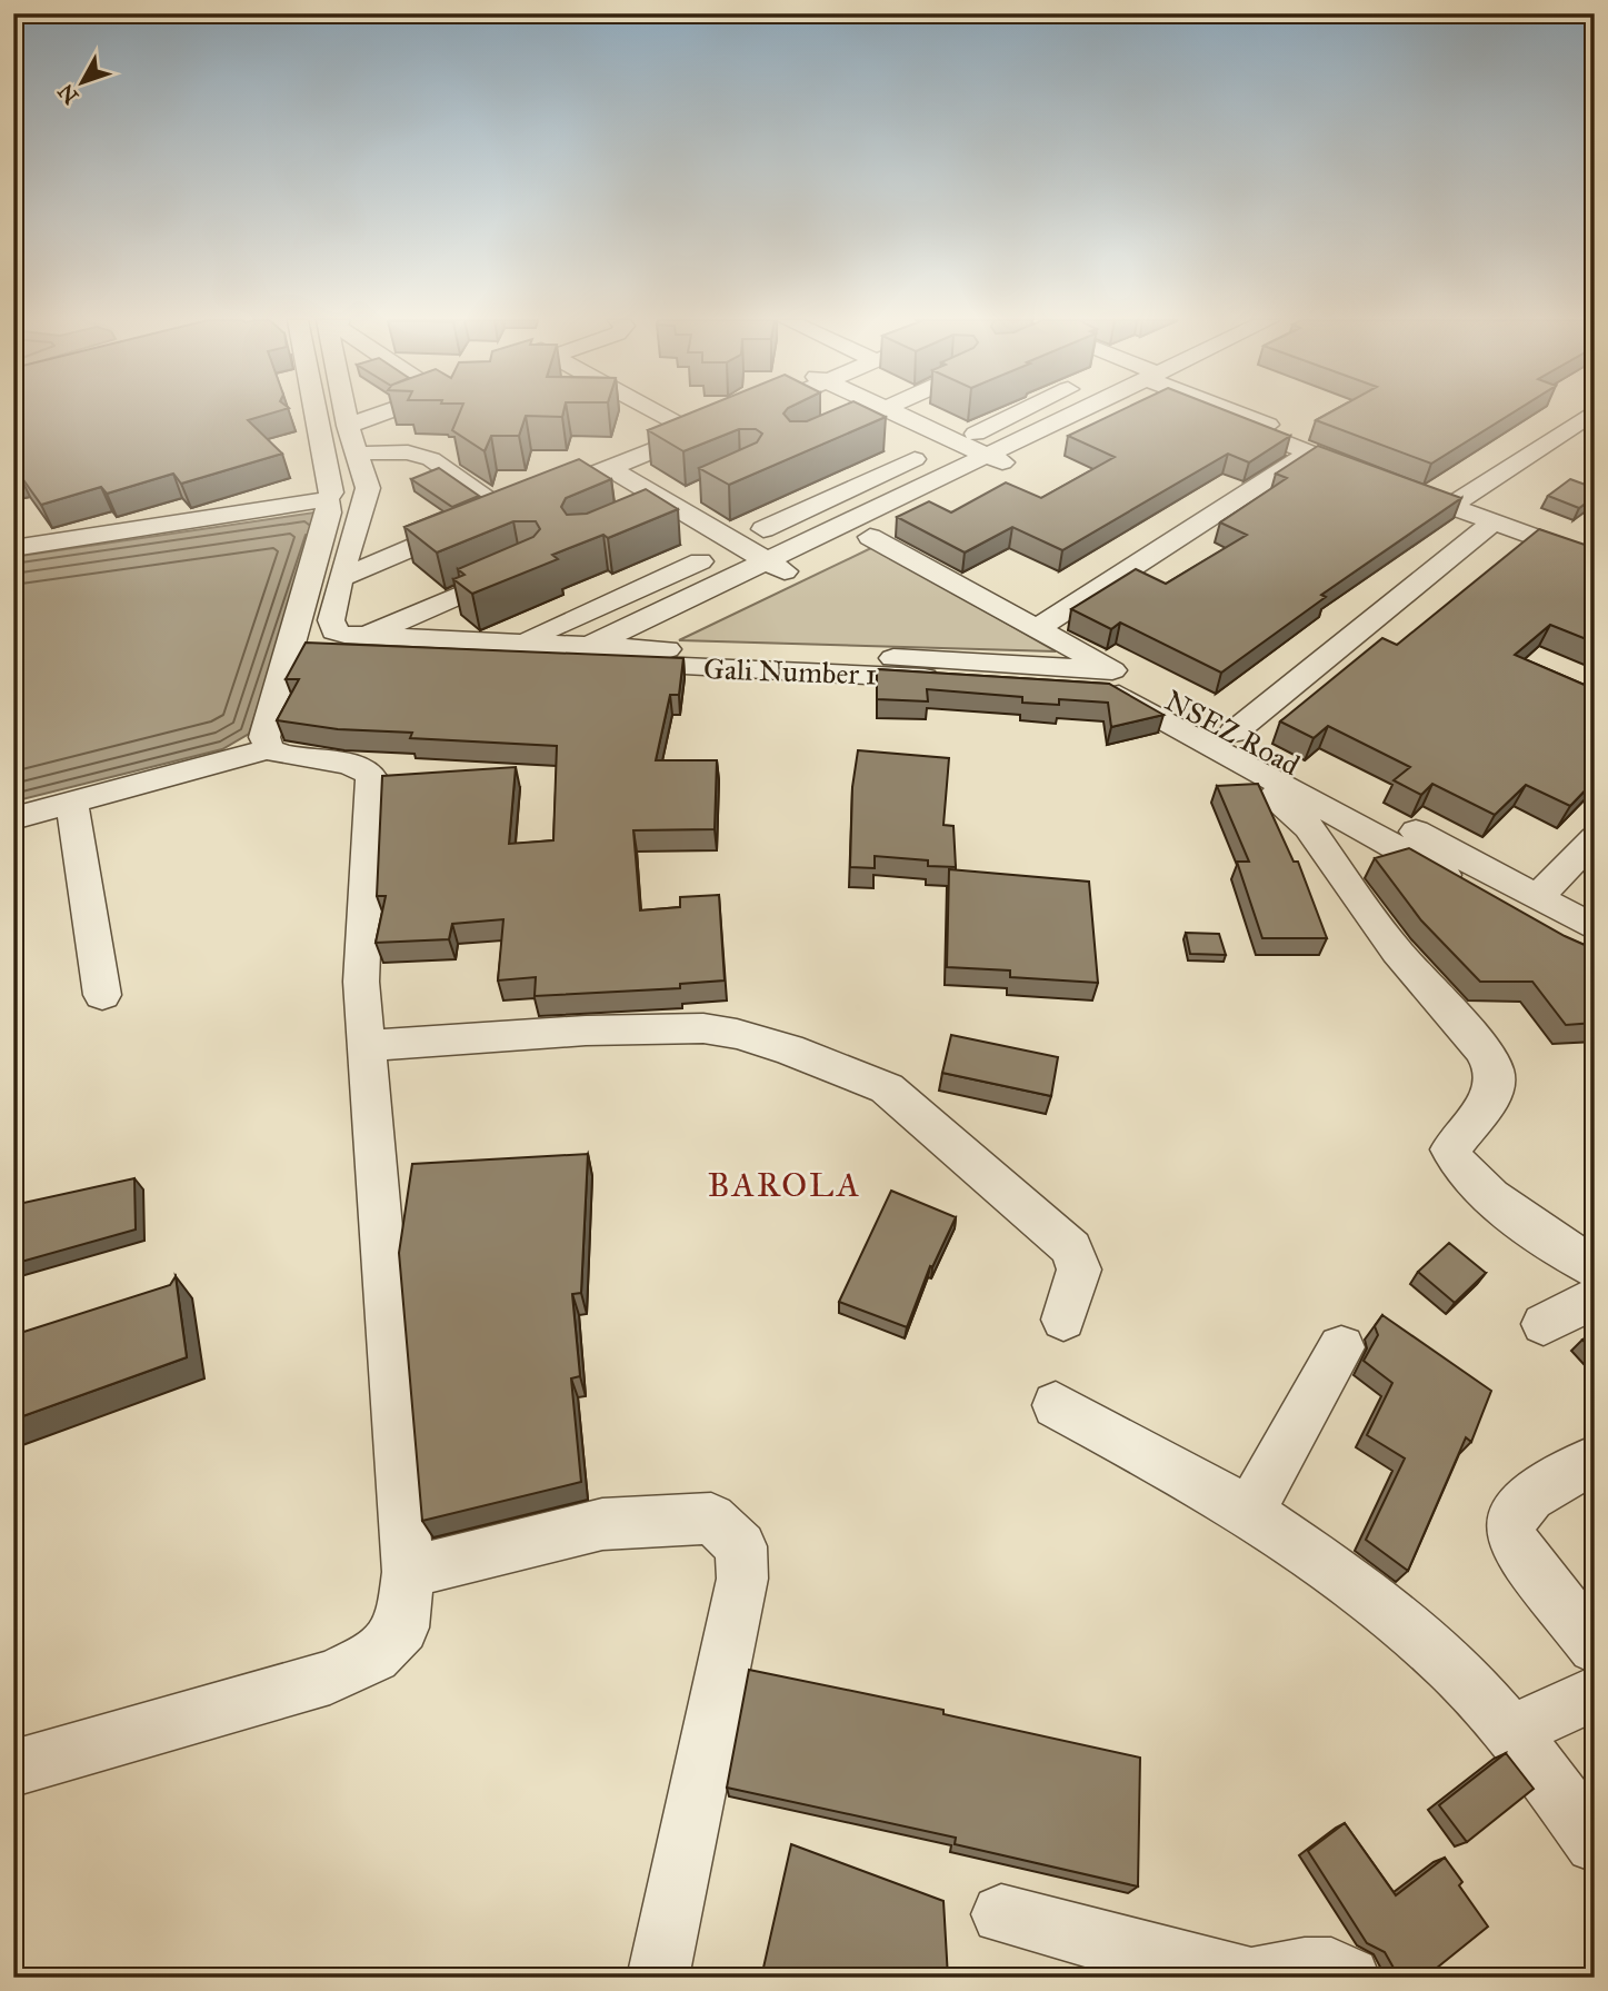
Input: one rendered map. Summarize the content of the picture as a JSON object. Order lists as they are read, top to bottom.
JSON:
{
  "streets": {
    "street": ["Gali Number 1", "NSEZ Road"]
  },
  "districts": ["BAROLA"],
  "north": "bottom left"
}
